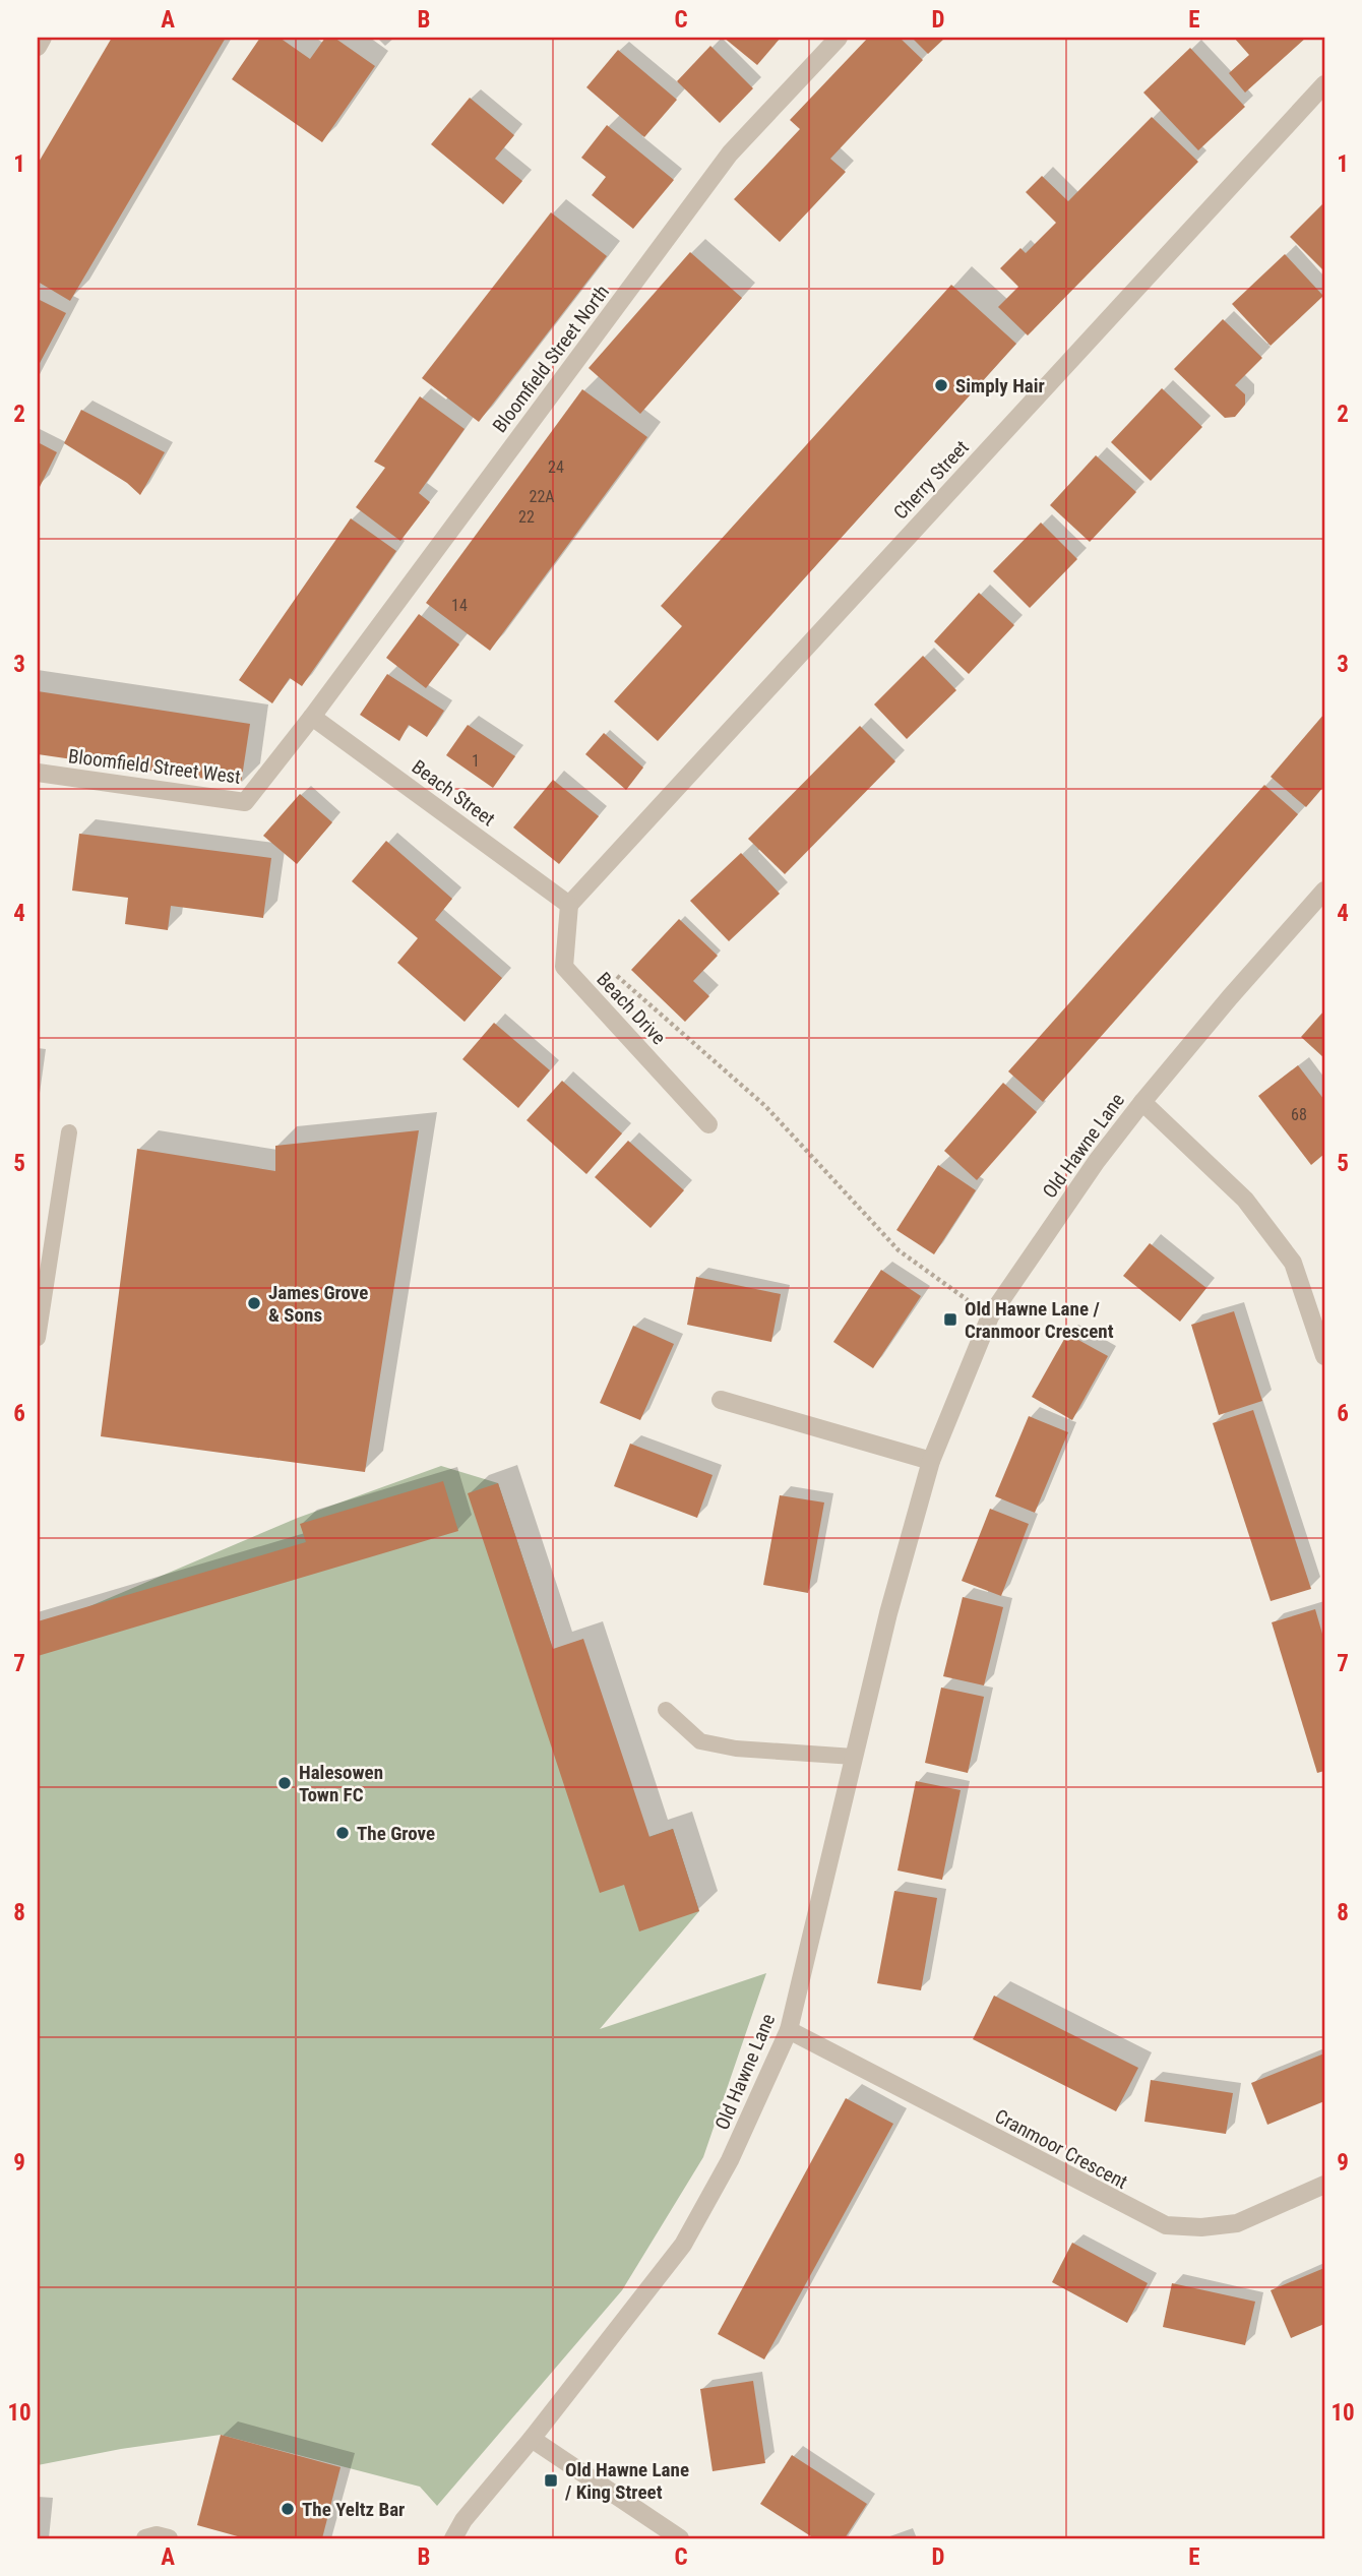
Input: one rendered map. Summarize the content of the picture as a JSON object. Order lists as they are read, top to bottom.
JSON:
{
  "streets": {
    "street": [
      "Bloomfield Street North",
      "Cherry Street",
      "Bloomfield Street West",
      "Beach Street",
      "Beach Drive",
      "Old Hawne Lane",
      "Cranmoor Crescent"
    ]
  },
  "crossings": [
    ["Bloomfield Street North", "Bloomfield Street West"],
    ["Bloomfield Street North", "Beach Street"],
    ["Cherry Street", "Beach Street"],
    ["Cherry Street", "Beach Drive"],
    ["Bloomfield Street West", "Beach Street"],
    ["Beach Street", "Beach Drive"],
    ["Old Hawne Lane", "Cranmoor Crescent"]
  ],
  "places": {
    "other": [
      "Simply Hair",
      "James Grove & Sons",
      "Halesowen Town FC",
      "The Grove",
      "The Yeltz Bar"
    ],
    "transit": ["Old Hawne Lane / Cranmoor Crescent", "Old Hawne Lane / King Street"]
  },
  "house_numbers": [
    "24",
    "22A",
    "22",
    "14",
    "1",
    "68"
  ],
  "grid": {
    "columns": [
      "A",
      "B",
      "C",
      "D",
      "E"
    ],
    "rows": [
      "1",
      "2",
      "3",
      "4",
      "5",
      "6",
      "7",
      "8",
      "9",
      "10"
    ]
  }
}
